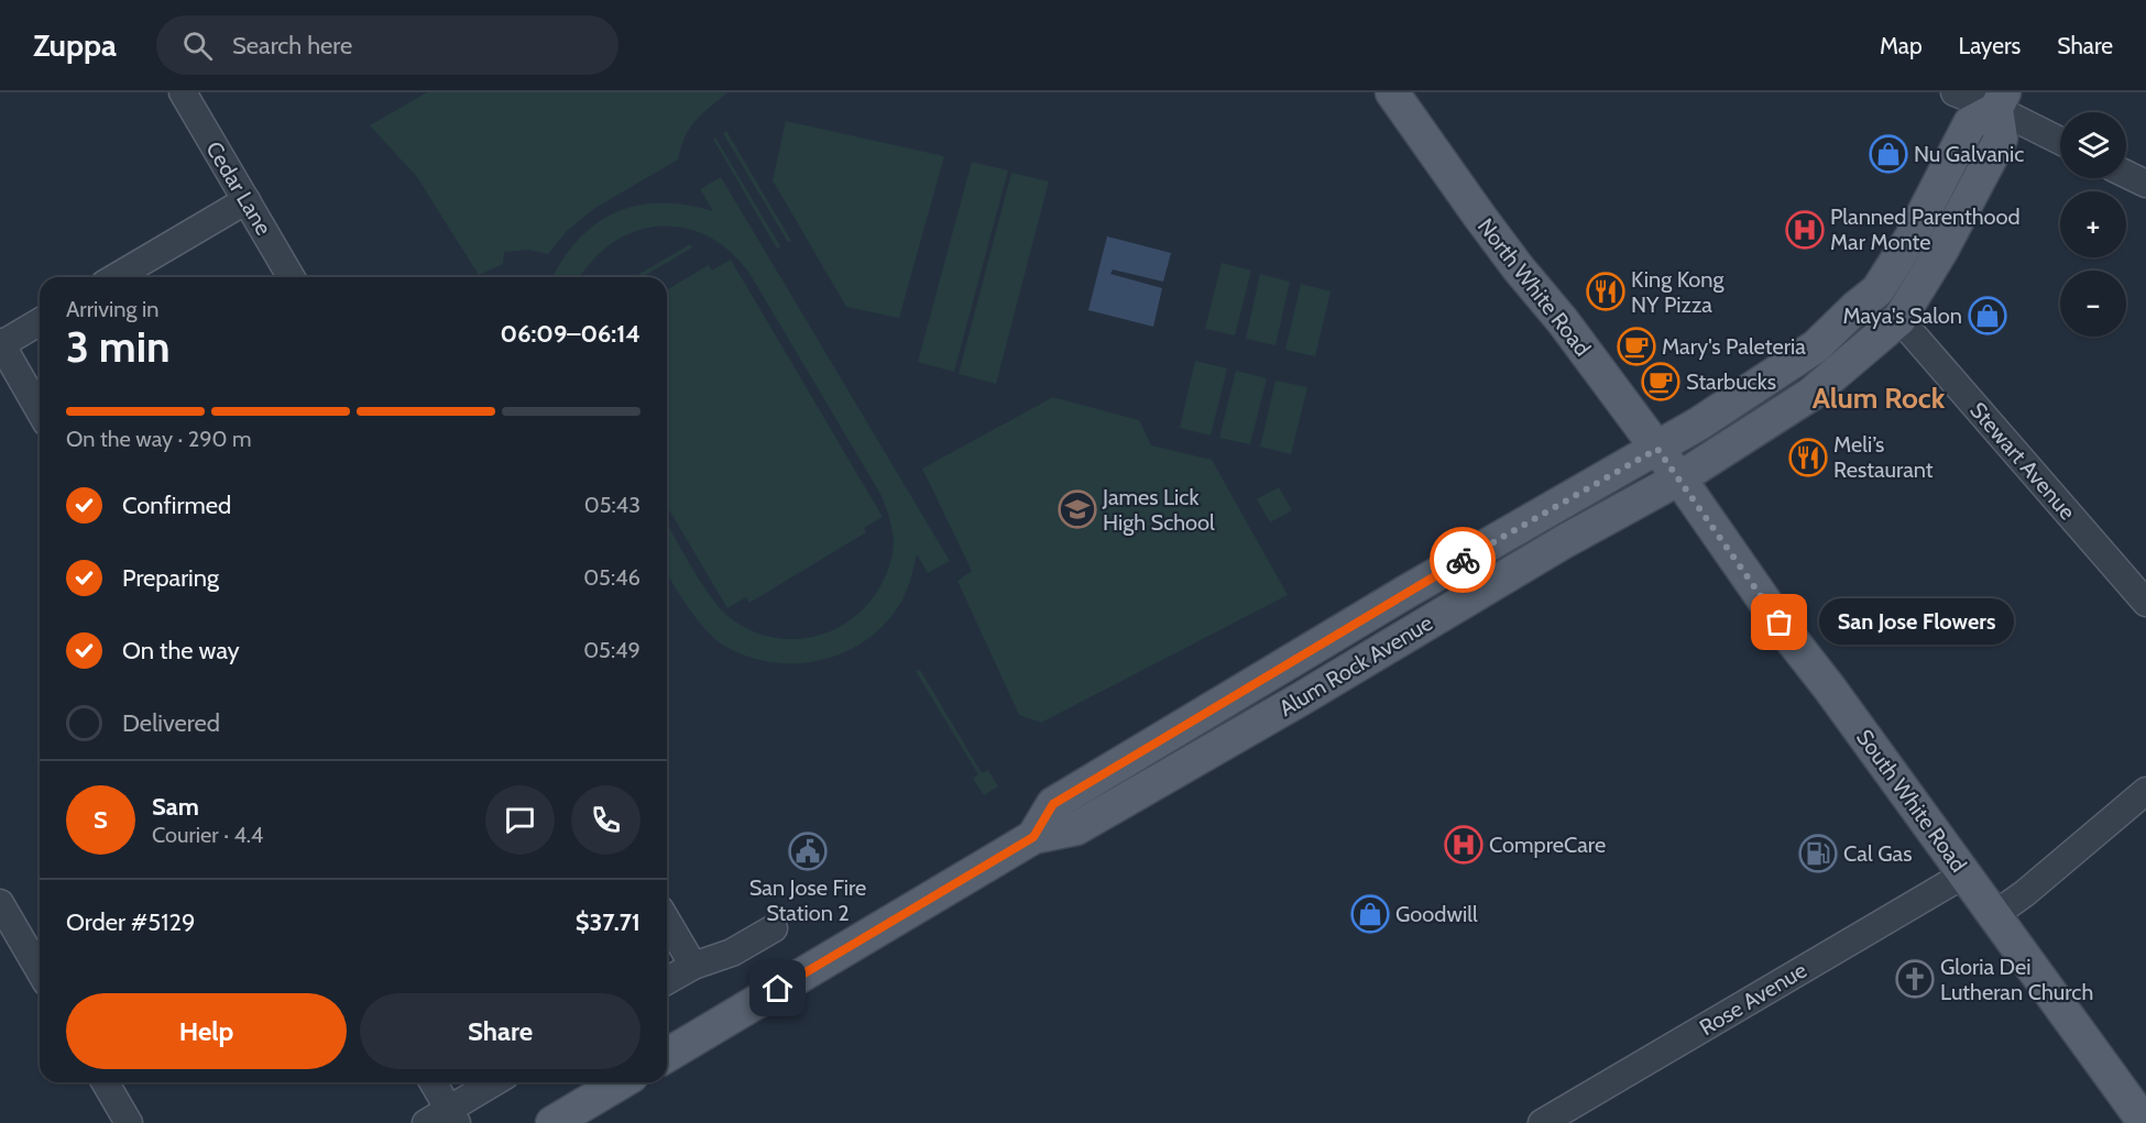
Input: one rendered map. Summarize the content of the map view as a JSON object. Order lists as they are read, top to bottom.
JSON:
{
  "streets": {
    "main road": ["North White Road", "Alum Rock Avenue", "South White Road"],
    "street": ["Cedar Lane", "Stewart Avenue", "Rose Avenue"]
  },
  "crossings": [
    ["North White Road", "Alum Rock Avenue"],
    ["North White Road", "South White Road"],
    ["Stewart Avenue", "Alum Rock Avenue"],
    ["Alum Rock Avenue", "South White Road"],
    ["South White Road", "Rose Avenue"]
  ],
  "districts": ["Alum Rock"],
  "places": {
    "shop": ["Nu Galvanic", "Maya's Salon", "Goodwill"],
    "hospital": ["Planned Parenthood Mar Monte", "CompreCare"],
    "restaurant": ["King Kong NY Pizza", "Meli’s Restaurant"],
    "cafe": ["Mary's Paleteria", "Starbucks"],
    "school or university": ["James Lick High School"],
    "other": ["San Jose Flowers"],
    "public building": ["San Jose Fire Station 2"],
    "fuel station": ["Cal Gas"],
    "church": ["Gloria Dei Lutheran Church"]
  },
  "page": {
    "header": "Zuppa",
    "search": "Search here",
    "nav": ["Map", "Layers", "Share"],
    "map_buttons": ["+", "−"],
    "heading": ["3 min", "Arriving in", "06:09–06:14"],
    "panel": [
      "Sam",
      "Courier · 4.4",
      "Order #5129",
      "$37.71"
    ],
    "bar": "On the way · 290 m",
    "list": [
      ["Confirmed", "05:43"],
      ["Preparing", "05:46"],
      ["On the way", "05:49"],
      "Delivered"
    ],
    "bubble": "San Jose Flowers",
    "round": "S",
    "buttons": ["Help", "Share"]
  }
}
